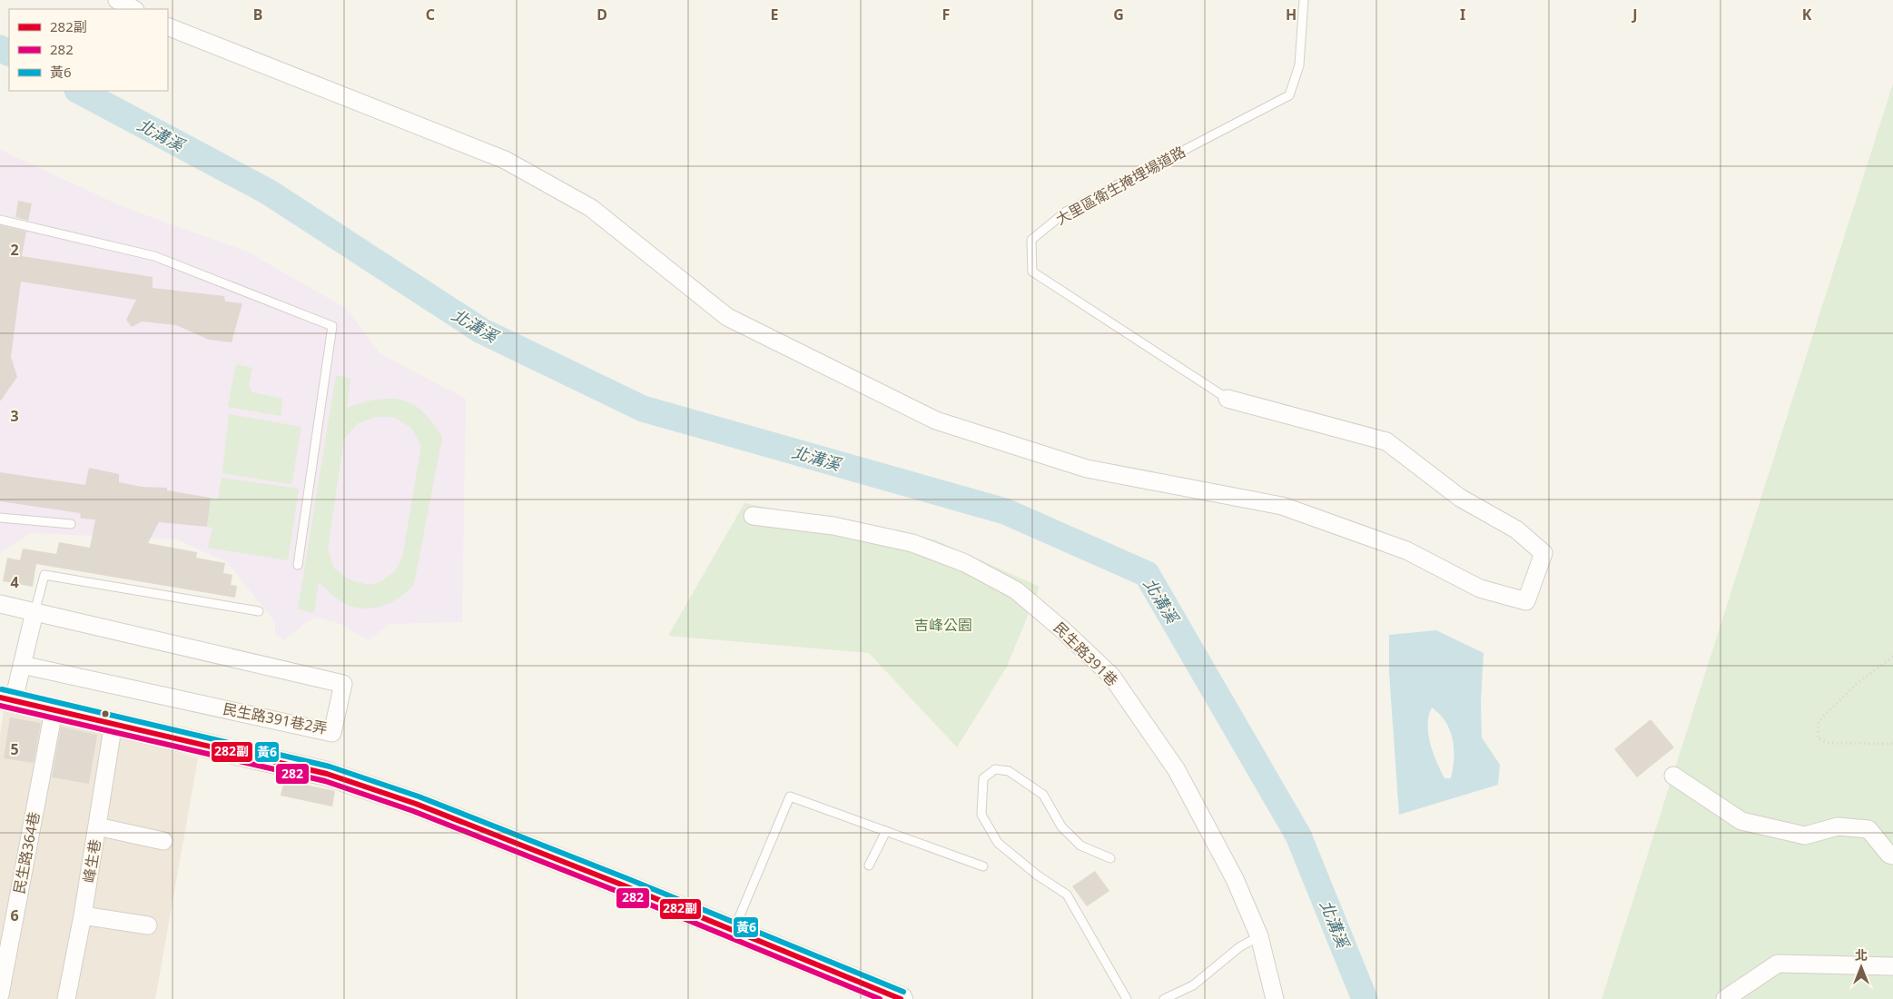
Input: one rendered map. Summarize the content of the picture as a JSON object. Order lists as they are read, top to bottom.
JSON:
{
  "streets": {
    "street": [
      "民生路391巷",
      "民生路391巷2弄",
      "民生路364巷",
      "峰生巷"
    ],
    "lane": ["大里區衛生掩埋場道路"]
  },
  "water": ["北溝溪"],
  "parks": ["吉峰公園"],
  "lines": ["transit line 黃6", "transit line 282副", "transit line 282"],
  "legend": ["282副", "282", "黃6"],
  "north": "top",
  "grid": {
    "columns": [
      "B",
      "C",
      "D",
      "E",
      "F",
      "G",
      "H",
      "I",
      "J",
      "K"
    ],
    "rows": [
      "2",
      "3",
      "4",
      "5",
      "6"
    ]
  }
}
